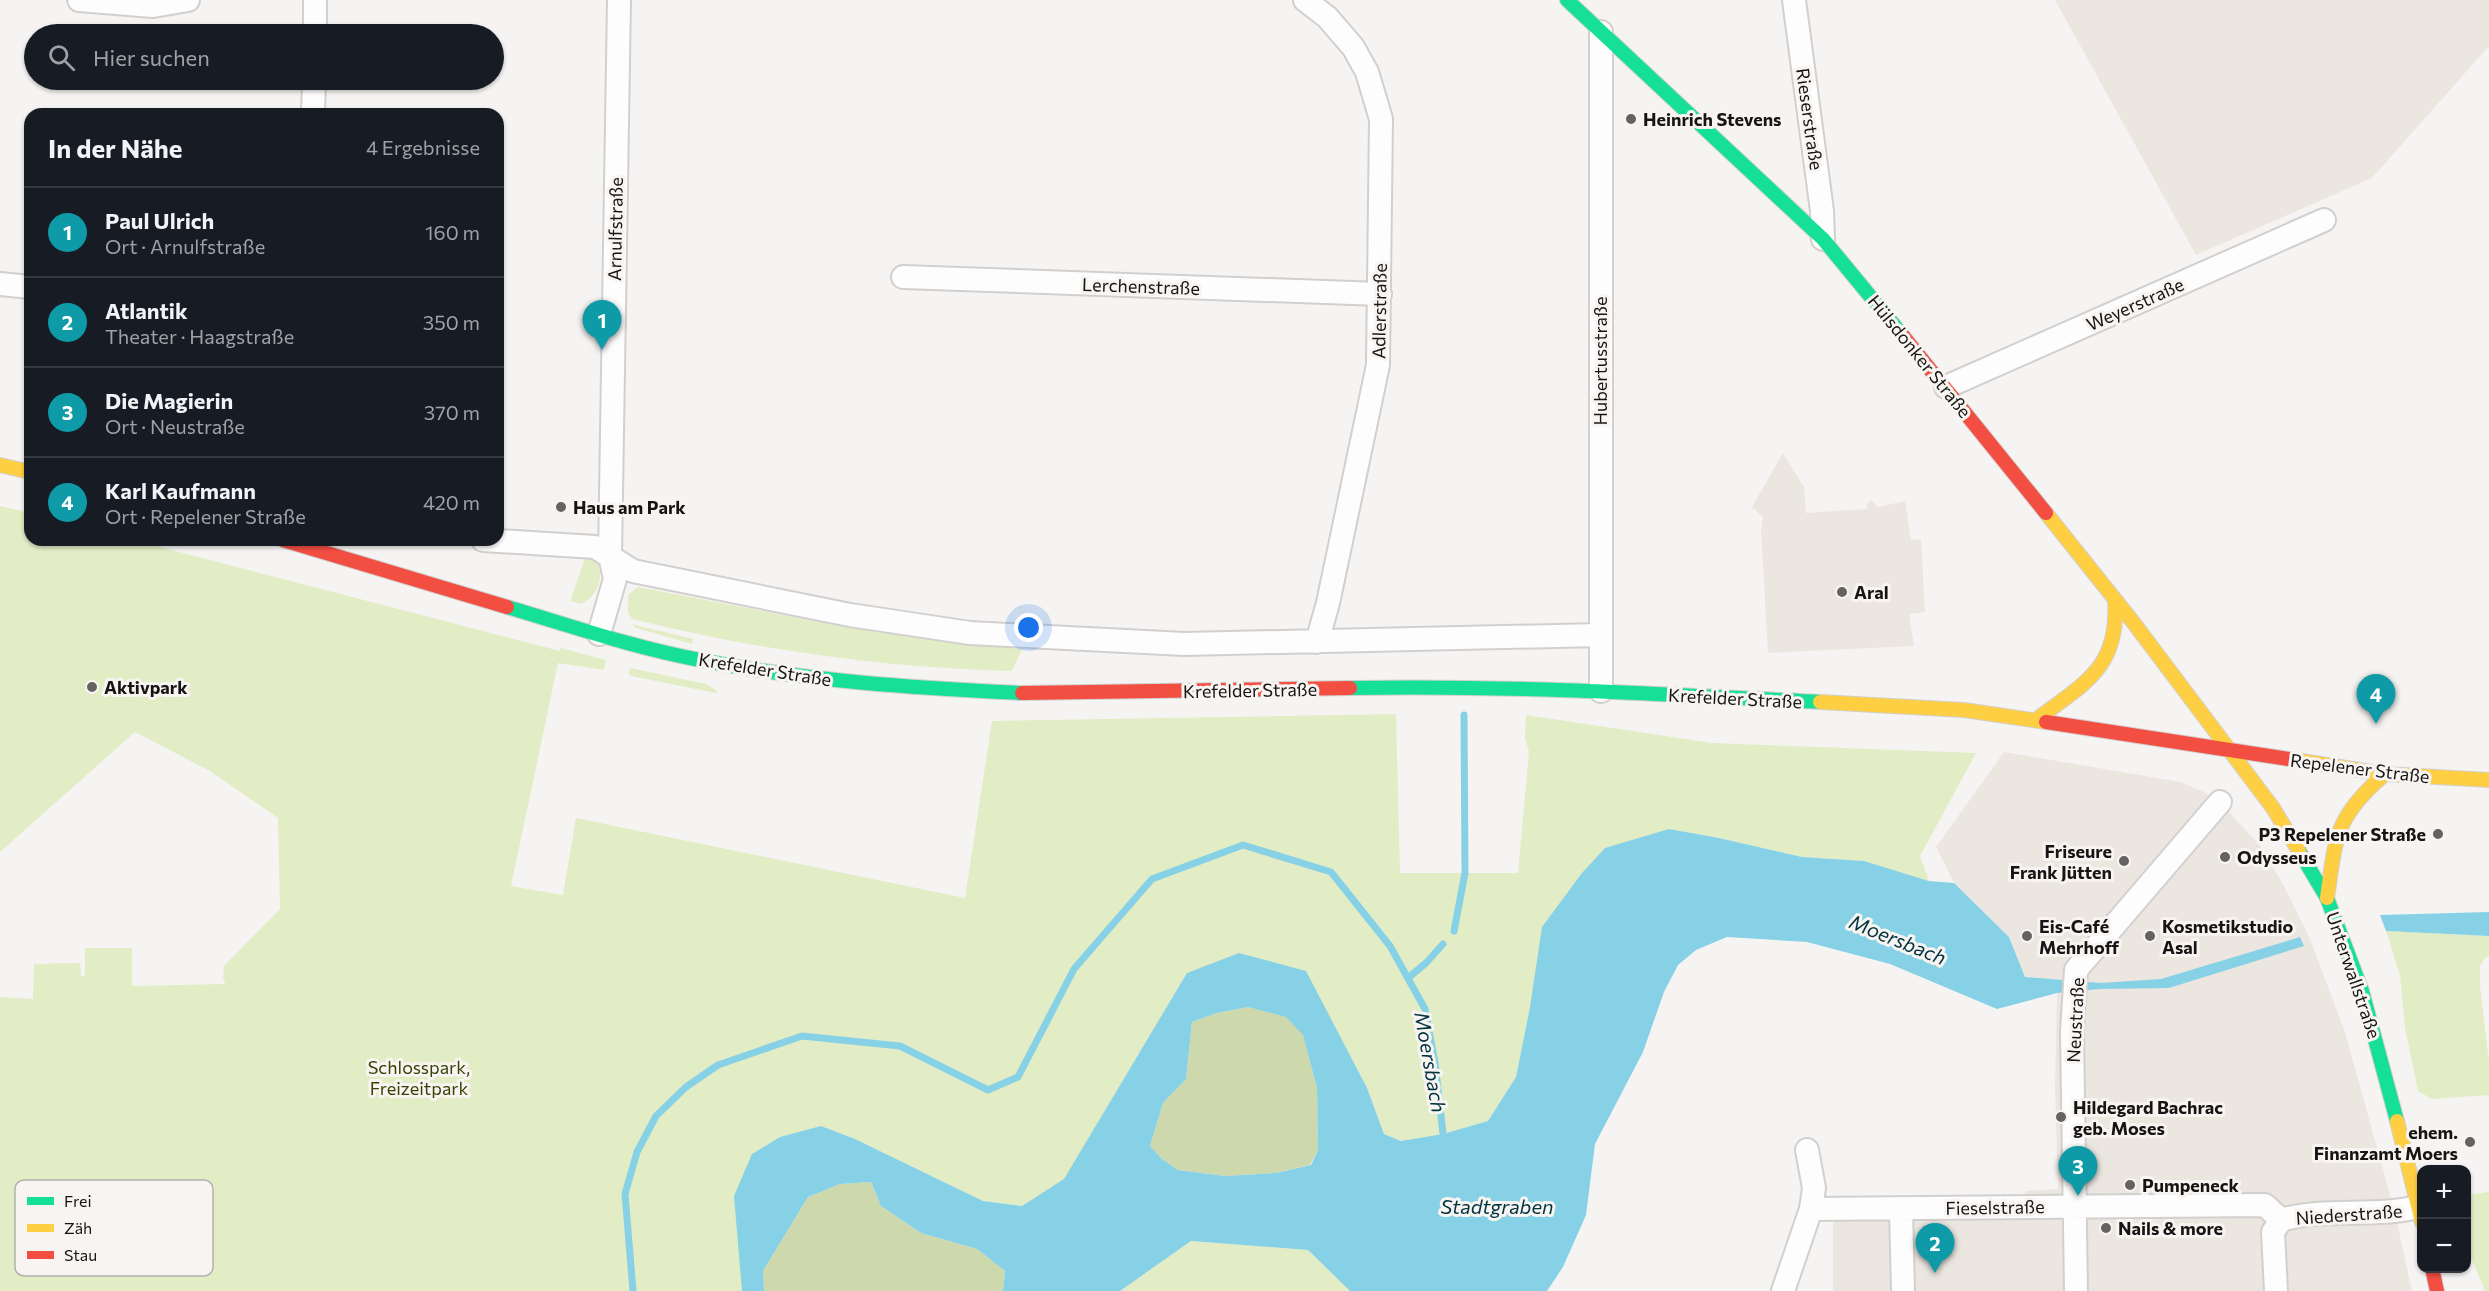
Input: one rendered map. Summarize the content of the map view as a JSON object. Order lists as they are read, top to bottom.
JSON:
{
  "streets": {
    "main road": [
      "Hülsdonker Straße",
      "Krefelder Straße",
      "Repelener Straße",
      "Unterwallstraße"
    ],
    "street": [
      "Rieserstraße",
      "Arnulfstraße",
      "Lerchenstraße",
      "Weyerstraße",
      "Adlerstraße",
      "Hubertusstraße",
      "Neustraße",
      "Fieselstraße",
      "Niederstraße"
    ]
  },
  "crossings": [
    ["Rieserstraße", "Hülsdonker Straße"],
    ["Arnulfstraße", "Krefelder Straße"],
    ["Lerchenstraße", "Adlerstraße"],
    ["Weyerstraße", "Hülsdonker Straße"],
    ["Hülsdonker Straße", "Hubertusstraße"],
    ["Hülsdonker Straße", "Krefelder Straße"],
    ["Hülsdonker Straße", "Repelener Straße"],
    ["Hülsdonker Straße", "Unterwallstraße"],
    ["Hubertusstraße", "Krefelder Straße"],
    ["Krefelder Straße", "Repelener Straße"],
    ["Krefelder Straße", "Unterwallstraße"],
    ["Repelener Straße", "Unterwallstraße"],
    ["Neustraße", "Fieselstraße"],
    ["Fieselstraße", "Niederstraße"]
  ],
  "water": ["Moersbach", "Stadtgraben"],
  "parks": ["Schlosspark, Freizeitpark"],
  "places": [
    "Heinrich Stevens",
    "Haus am Park",
    "Aral",
    "Aktivpark",
    "P3 Repelener Straße",
    "Odysseus",
    "Friseure Frank Jütten",
    "Eis-Café Mehrhoff",
    "Kosmetikstudio Asal",
    "Hildegard Bachrac geb. Moses",
    "ehem. Finanzamt Moers",
    "Pumpeneck",
    "Nails & more"
  ],
  "legend": ["Frei", "Zäh", "Stau"],
  "page": {
    "search": "Hier suchen",
    "heading": ["In der Nähe", "4 Ergebnisse"],
    "list": [
      {
        "mark": "1",
        "name": "Paul Ulrich",
        "note": "Ort · Arnulfstraße",
        "value": "160 m"
      },
      {
        "mark": "2",
        "name": "Atlantik",
        "note": "Theater · Haagstraße",
        "value": "350 m"
      },
      {
        "mark": "3",
        "name": "Die Magierin",
        "note": "Ort · Neustraße",
        "value": "370 m"
      },
      {
        "mark": "4",
        "name": "Karl Kaufmann",
        "note": "Ort · Repelener Straße",
        "value": "420 m"
      }
    ],
    "pins": [
      "1",
      "4",
      "3",
      "2"
    ],
    "map_buttons": ["+", "−"]
  }
}
